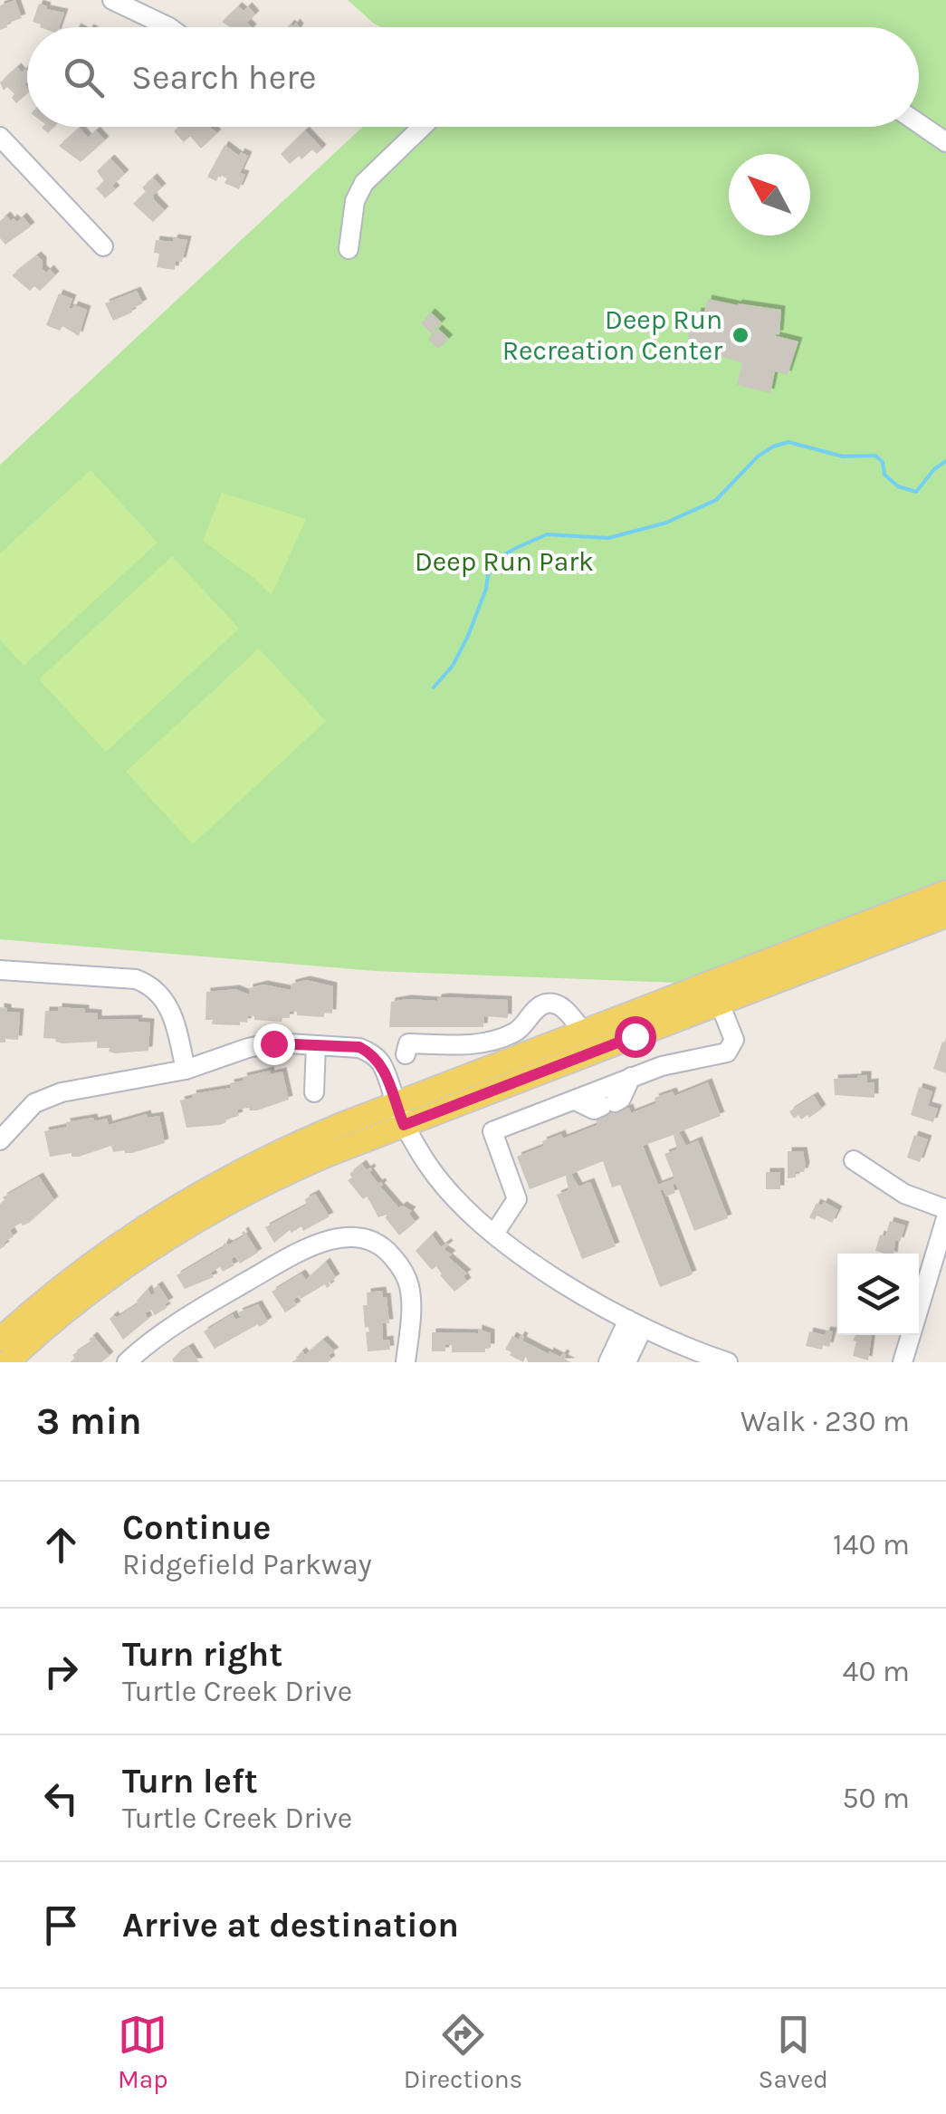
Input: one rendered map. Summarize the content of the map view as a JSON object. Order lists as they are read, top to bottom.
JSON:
{
  "parks": ["Deep Run Park"],
  "places": ["Deep Run Recreation Center"],
  "north": "top left",
  "page": {
    "search": "Search here",
    "heading": ["3 min", "Walk · 230 m"],
    "list": [
      ["Continue", "Ridgefield Parkway", "140 m"],
      ["Turn right", "Turtle Creek Drive", "40 m"],
      ["Turn left", "Turtle Creek Drive", "50 m"],
      "Arrive at destination"
    ],
    "nav": ["Map", "Directions", "Saved"]
  }
}
